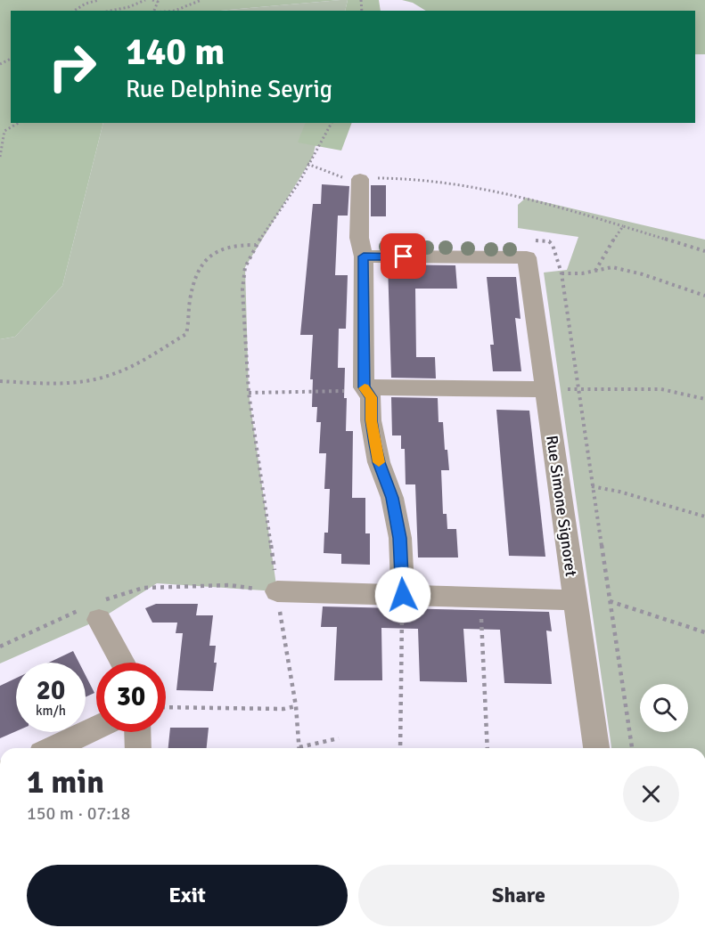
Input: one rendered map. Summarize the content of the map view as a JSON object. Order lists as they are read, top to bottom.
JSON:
{
  "streets": {
    "street": ["Rue Simone Signoret"]
  },
  "page": {
    "turn": ["140 m", "Rue Delphine Seyrig"],
    "speed": "20 km/h",
    "limit": "30",
    "heading": ["1 min", "150 m · 07:18"],
    "buttons": ["Exit", "Share"]
  }
}
